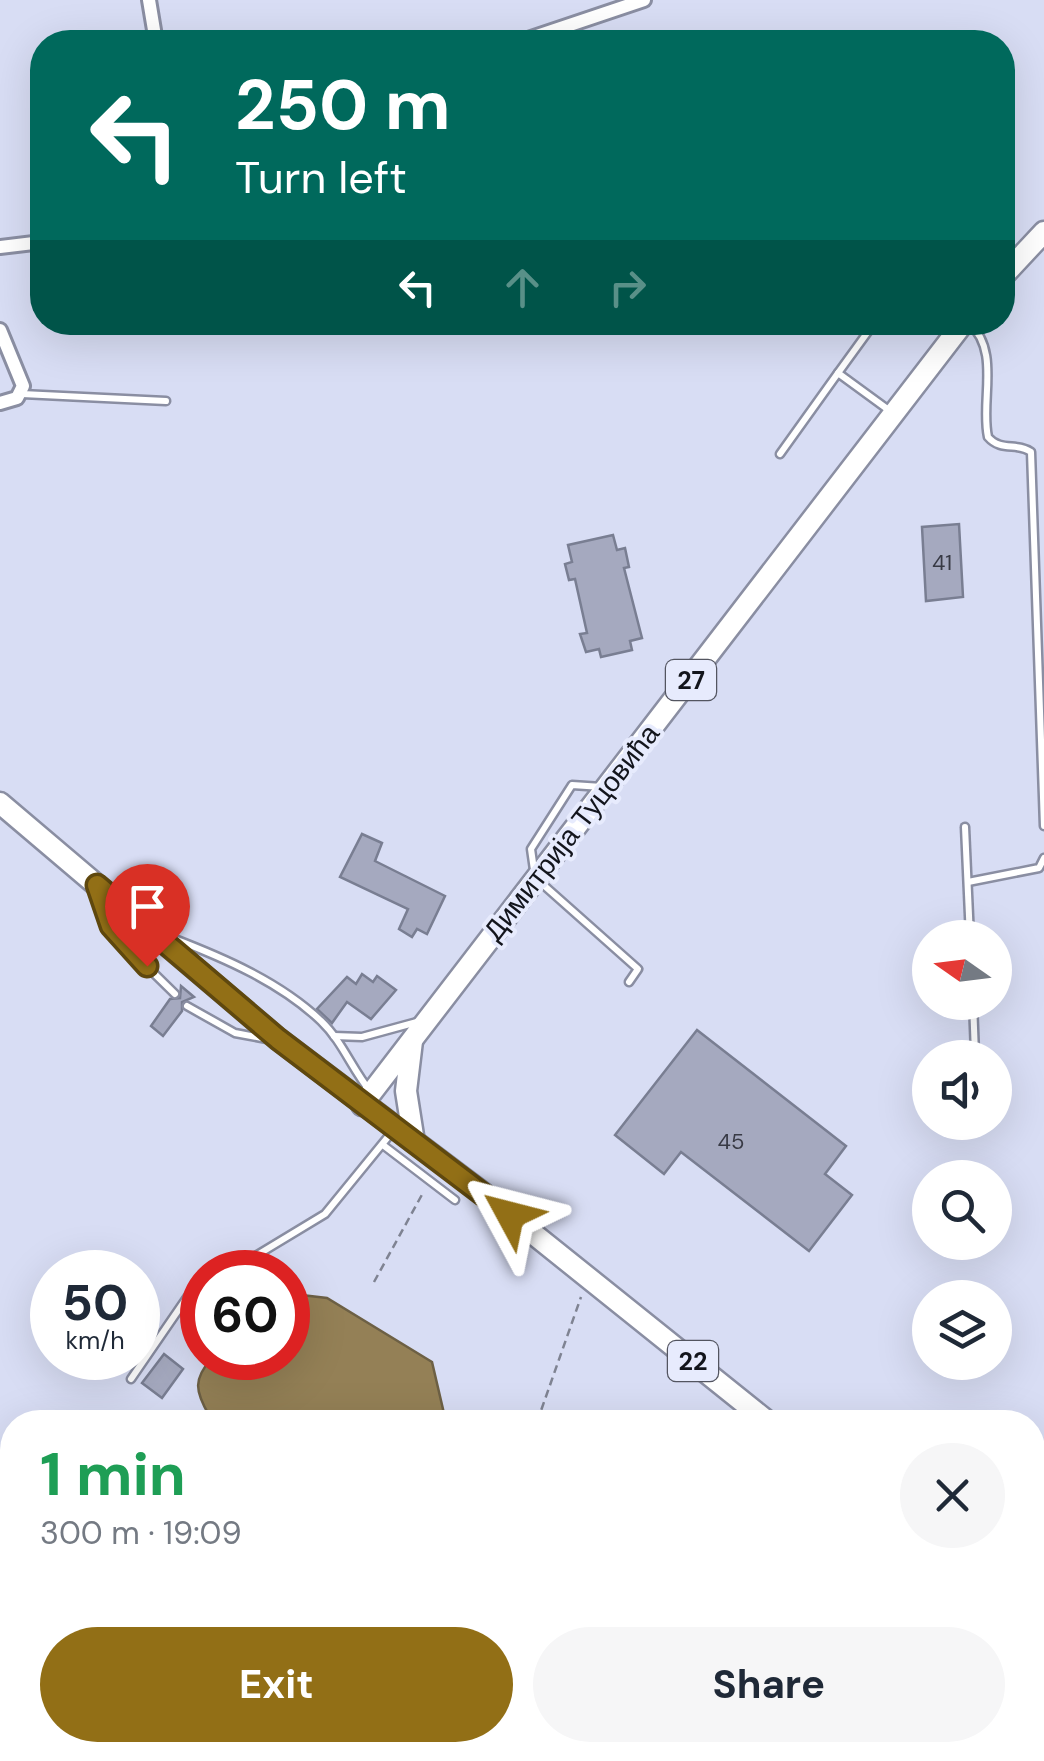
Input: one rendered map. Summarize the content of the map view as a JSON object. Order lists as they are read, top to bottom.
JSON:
{
  "streets": {
    "main road": ["27", "Димитрија Туцовића", "22"]
  },
  "crossings": [
    ["Димитрија Туцовића", "22"]
  ],
  "house_numbers": ["41", "45"],
  "north": "left",
  "page": {
    "turn": ["250 m", "Turn left"],
    "speed": "50 km/h",
    "limit": "60",
    "heading": ["1 min", "300 m · 19:09"],
    "buttons": ["Exit", "Share"]
  }
}
